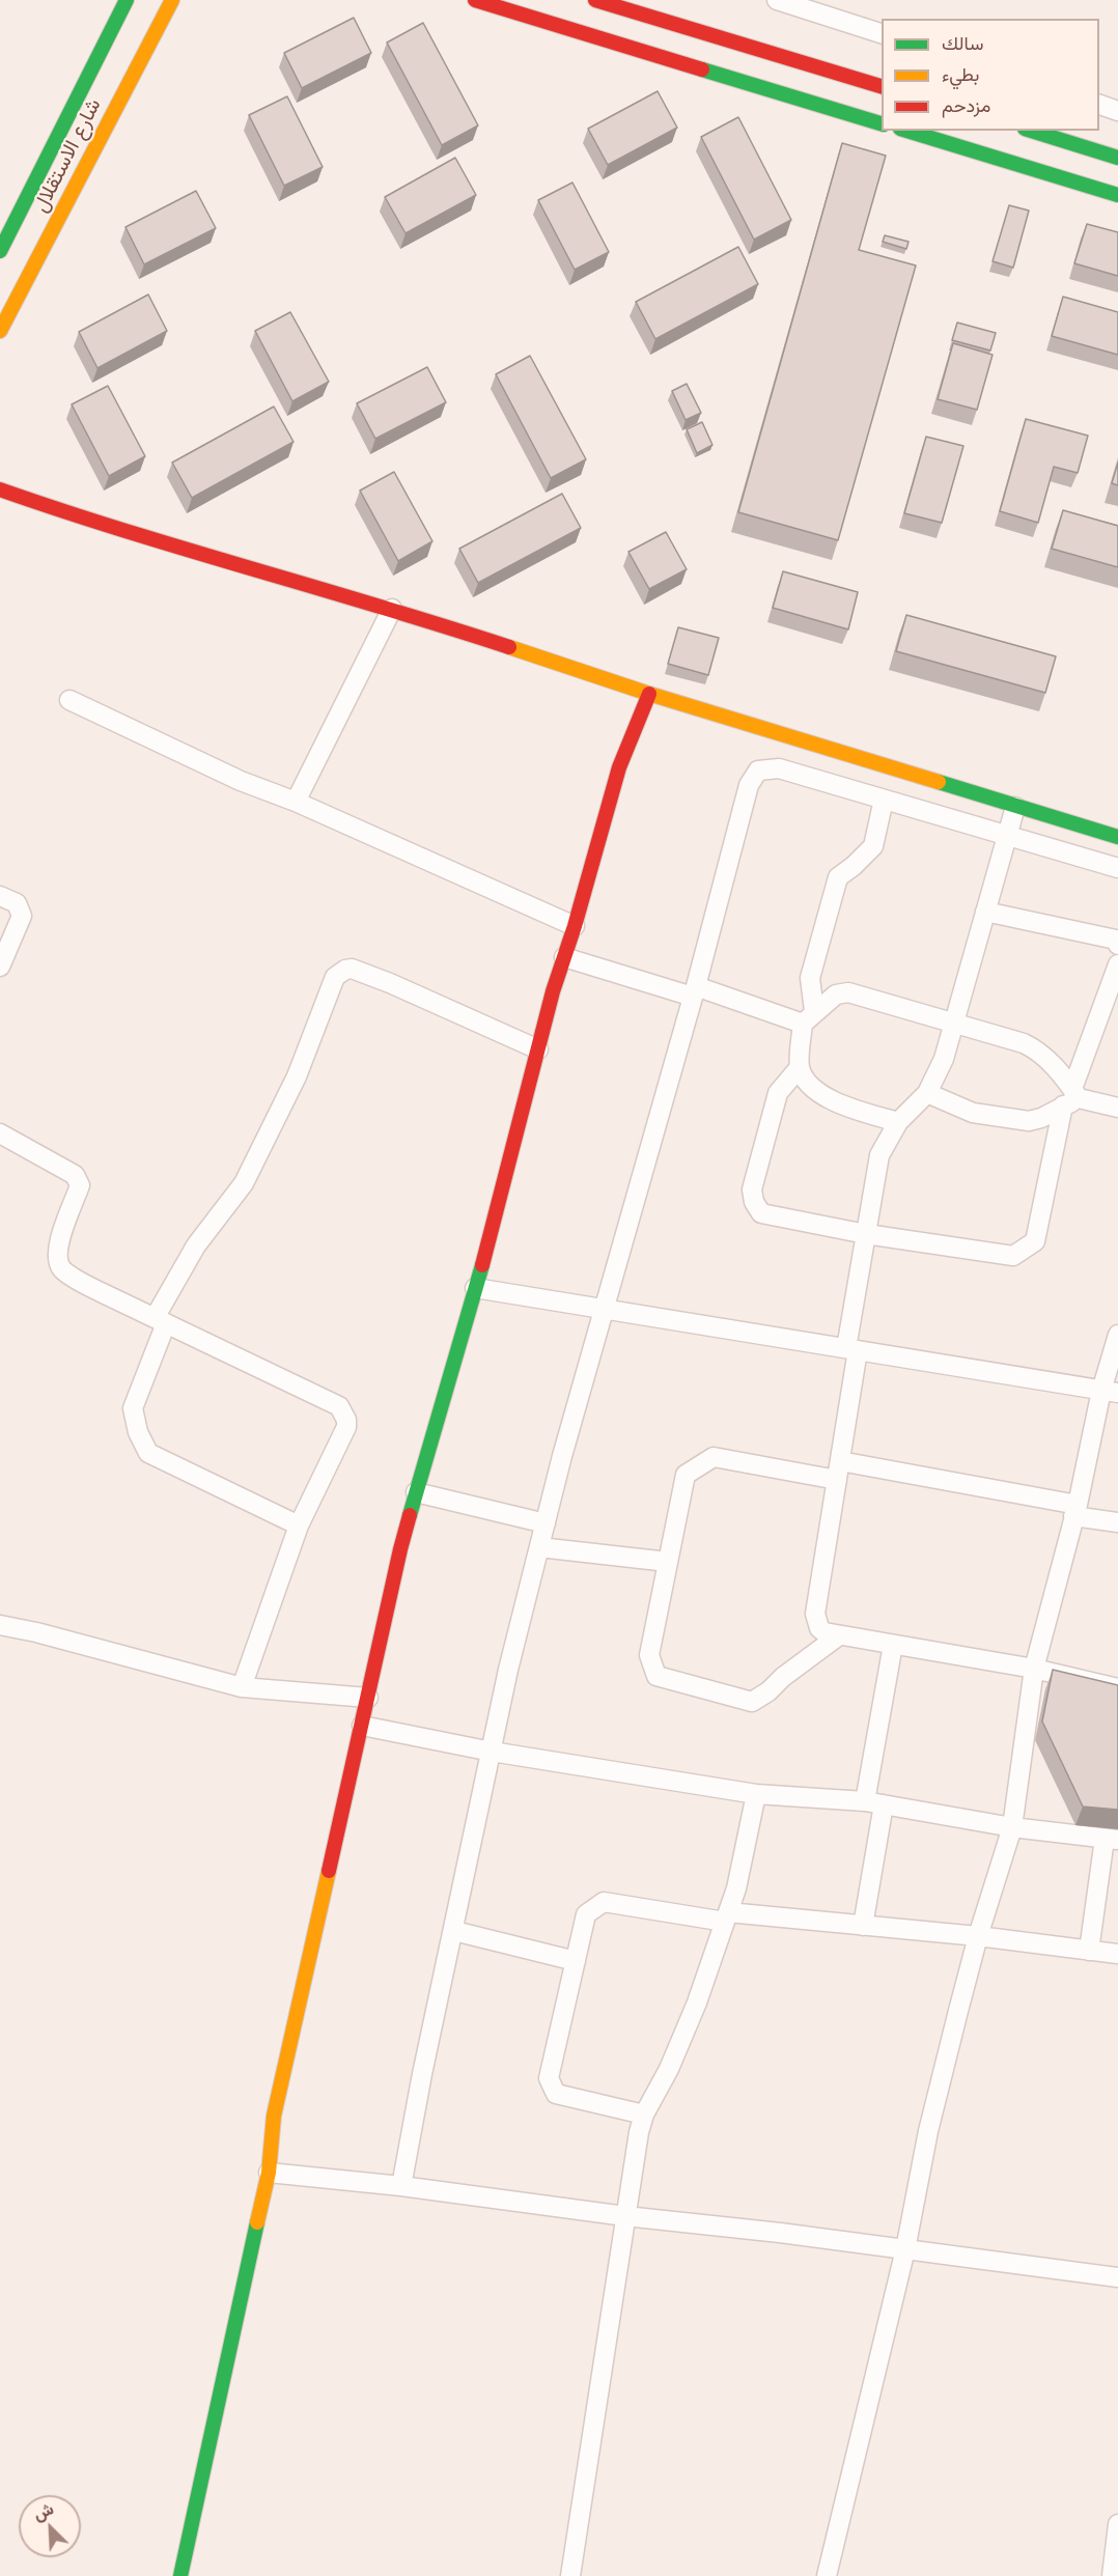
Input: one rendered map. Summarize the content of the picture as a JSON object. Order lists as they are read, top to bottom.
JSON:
{
  "streets": {
    "street": ["شارع الاستقلال"]
  },
  "legend": ["سالك", "بطيء", "مزدحم"],
  "north": "top left"
}
